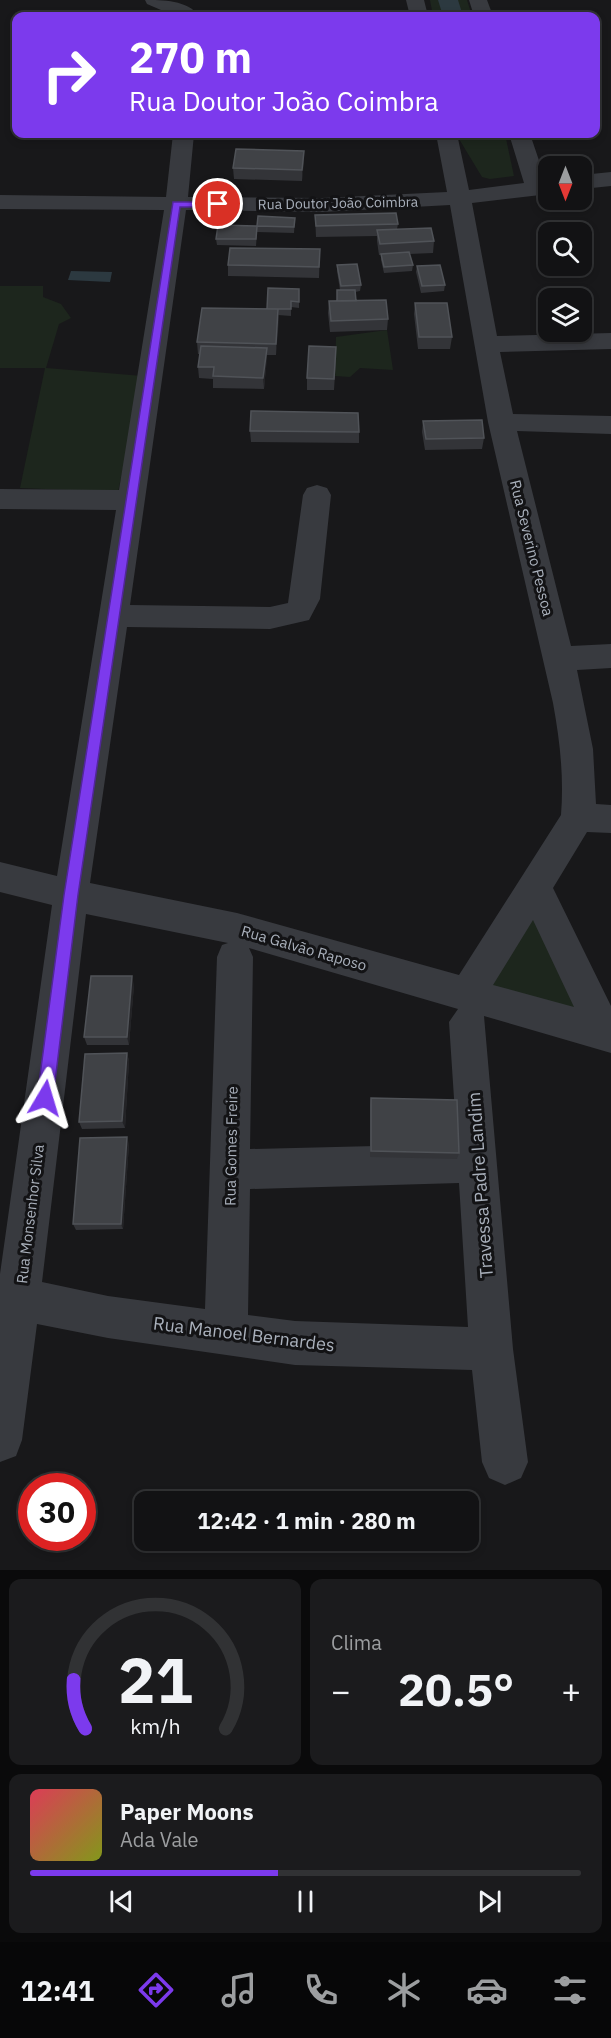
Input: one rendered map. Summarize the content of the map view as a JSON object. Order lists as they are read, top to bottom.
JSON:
{
  "streets": {
    "street": [
      "Rua Doutor João Coimbra",
      "Rua Severino Pessoa",
      "Rua Galvão Raposo",
      "Rua Gomes Freire",
      "Travessa Padre Landim",
      "Rua Monsenhor Silva",
      "Rua Manoel Bernardes"
    ]
  },
  "crossings": [
    ["Rua Doutor João Coimbra", "Rua Severino Pessoa"],
    ["Rua Doutor João Coimbra", "Rua Monsenhor Silva"],
    ["Rua Severino Pessoa", "Rua Galvão Raposo"],
    ["Rua Severino Pessoa", "Travessa Padre Landim"],
    ["Rua Galvão Raposo", "Travessa Padre Landim"],
    ["Rua Galvão Raposo", "Rua Monsenhor Silva"],
    ["Rua Gomes Freire", "Rua Manoel Bernardes"],
    ["Travessa Padre Landim", "Rua Manoel Bernardes"],
    ["Rua Monsenhor Silva", "Rua Manoel Bernardes"]
  ],
  "north": "bottom",
  "page": {
    "turn": ["270 m", "Rua Doutor João Coimbra"],
    "limit": "30",
    "trip": "12:42 · 1 min · 280 m",
    "tile": "Clima",
    "heat": ["−", "20.5°", "+"],
    "song": ["Paper Moons", "Ada Vale"],
    "tabs": "12:41",
    "gauge": ["21", "km/h"]
  }
}
